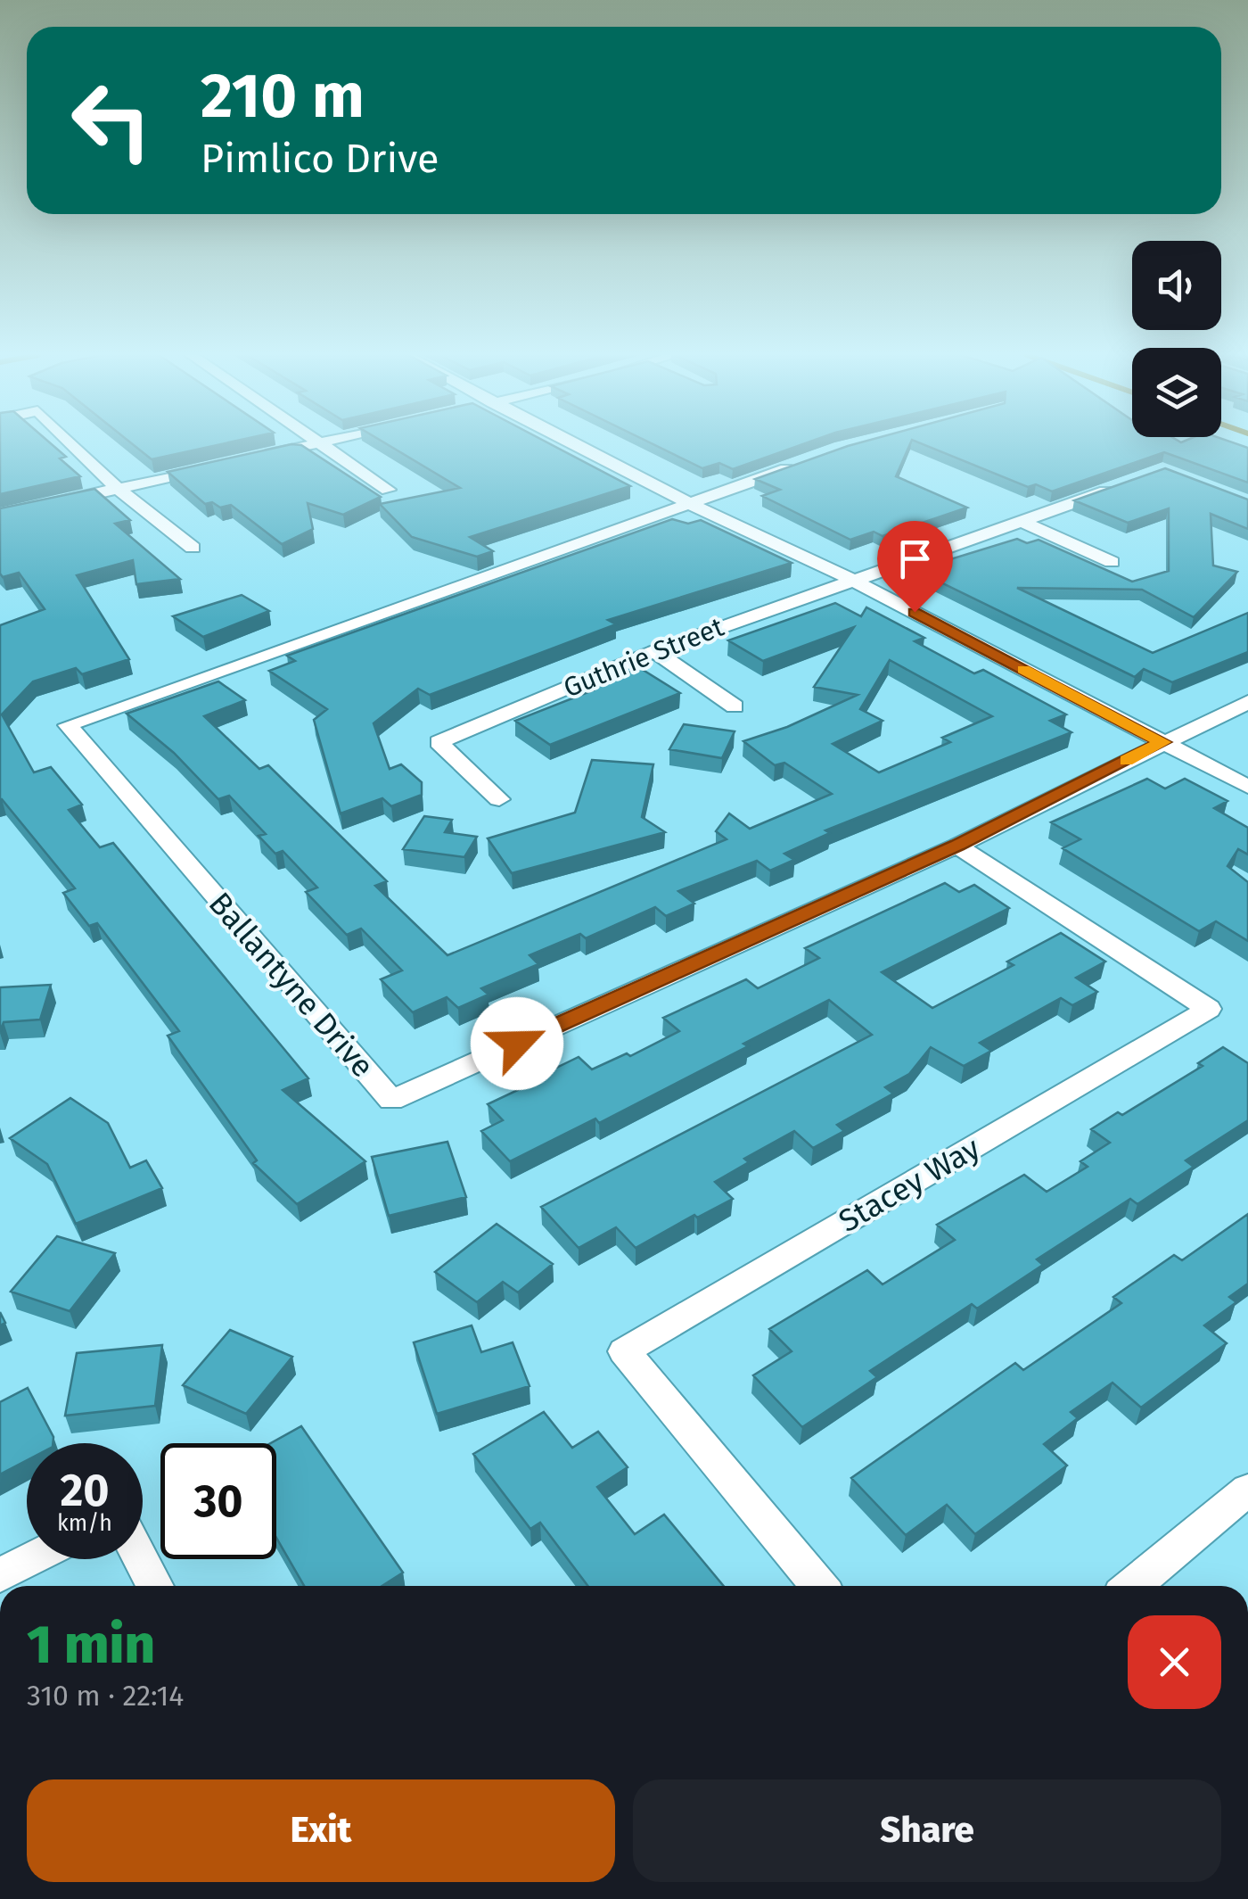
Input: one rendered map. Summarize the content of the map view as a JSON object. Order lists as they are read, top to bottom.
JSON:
{
  "streets": {
    "street": ["Guthrie Street", "Ballantyne Drive", "Stacey Way"]
  },
  "crossings": [
    ["Ballantyne Drive", "Stacey Way"]
  ],
  "page": {
    "turn": ["210 m", "Pimlico Drive"],
    "speed": "20 km/h",
    "limit": "30",
    "heading": ["1 min", "310 m · 22:14"],
    "buttons": ["Exit", "Share"]
  }
}
